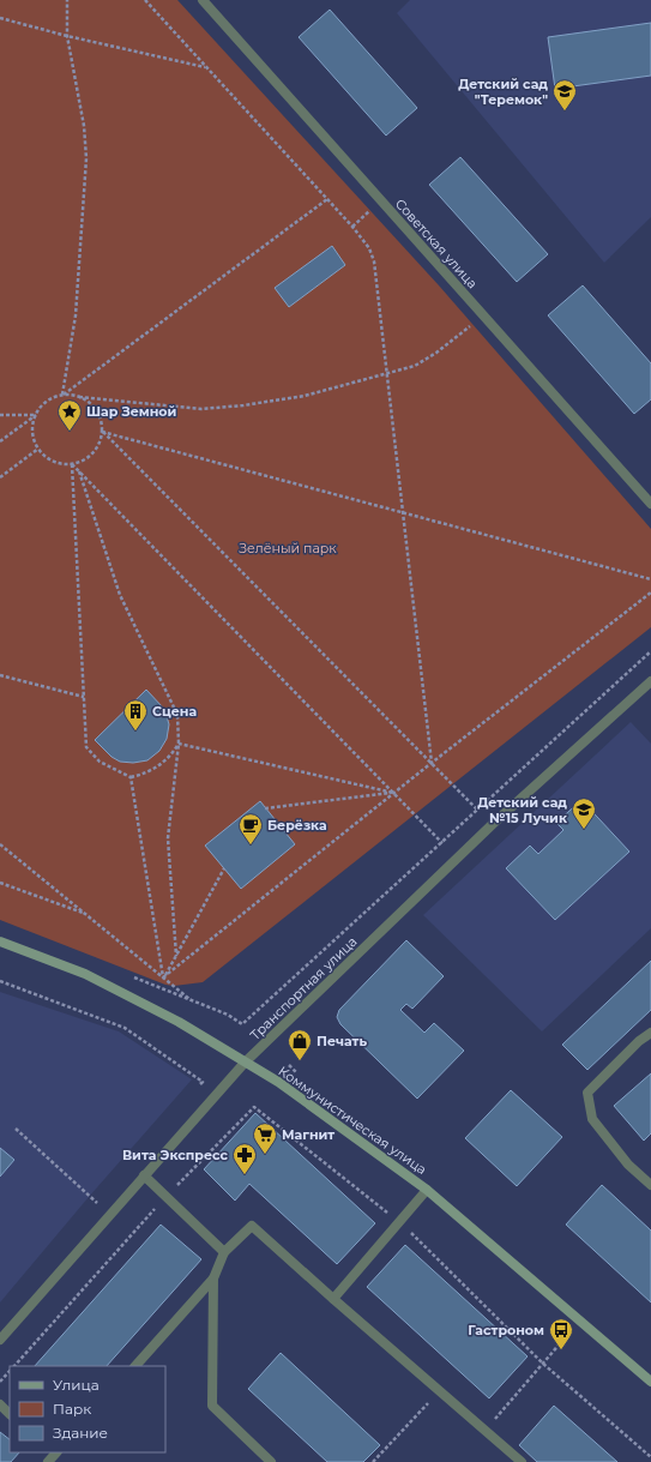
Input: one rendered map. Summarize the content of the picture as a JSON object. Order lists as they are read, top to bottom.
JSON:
{
  "streets": {
    "main road": ["Коммунистическая улица"],
    "street": ["Советская улица", "Транспортная улица"]
  },
  "crossings": [
    ["Транспортная улица", "Коммунистическая улица"]
  ],
  "parks": ["Зелёный парк"],
  "places": {
    "school or university": ["Детский сад \"Теремок\"", "Детский сад №15 Лучик"],
    "place": ["Шар Земной"],
    "building": ["Сцена"],
    "cafe": ["Берёзка"],
    "shop": ["Печать"],
    "supermarket": ["Магнит"],
    "pharmacy": ["Вита Экспресс"],
    "bus stop": ["Гастроном"]
  },
  "legend": ["Улица", "Парк", "Здание"]
}
